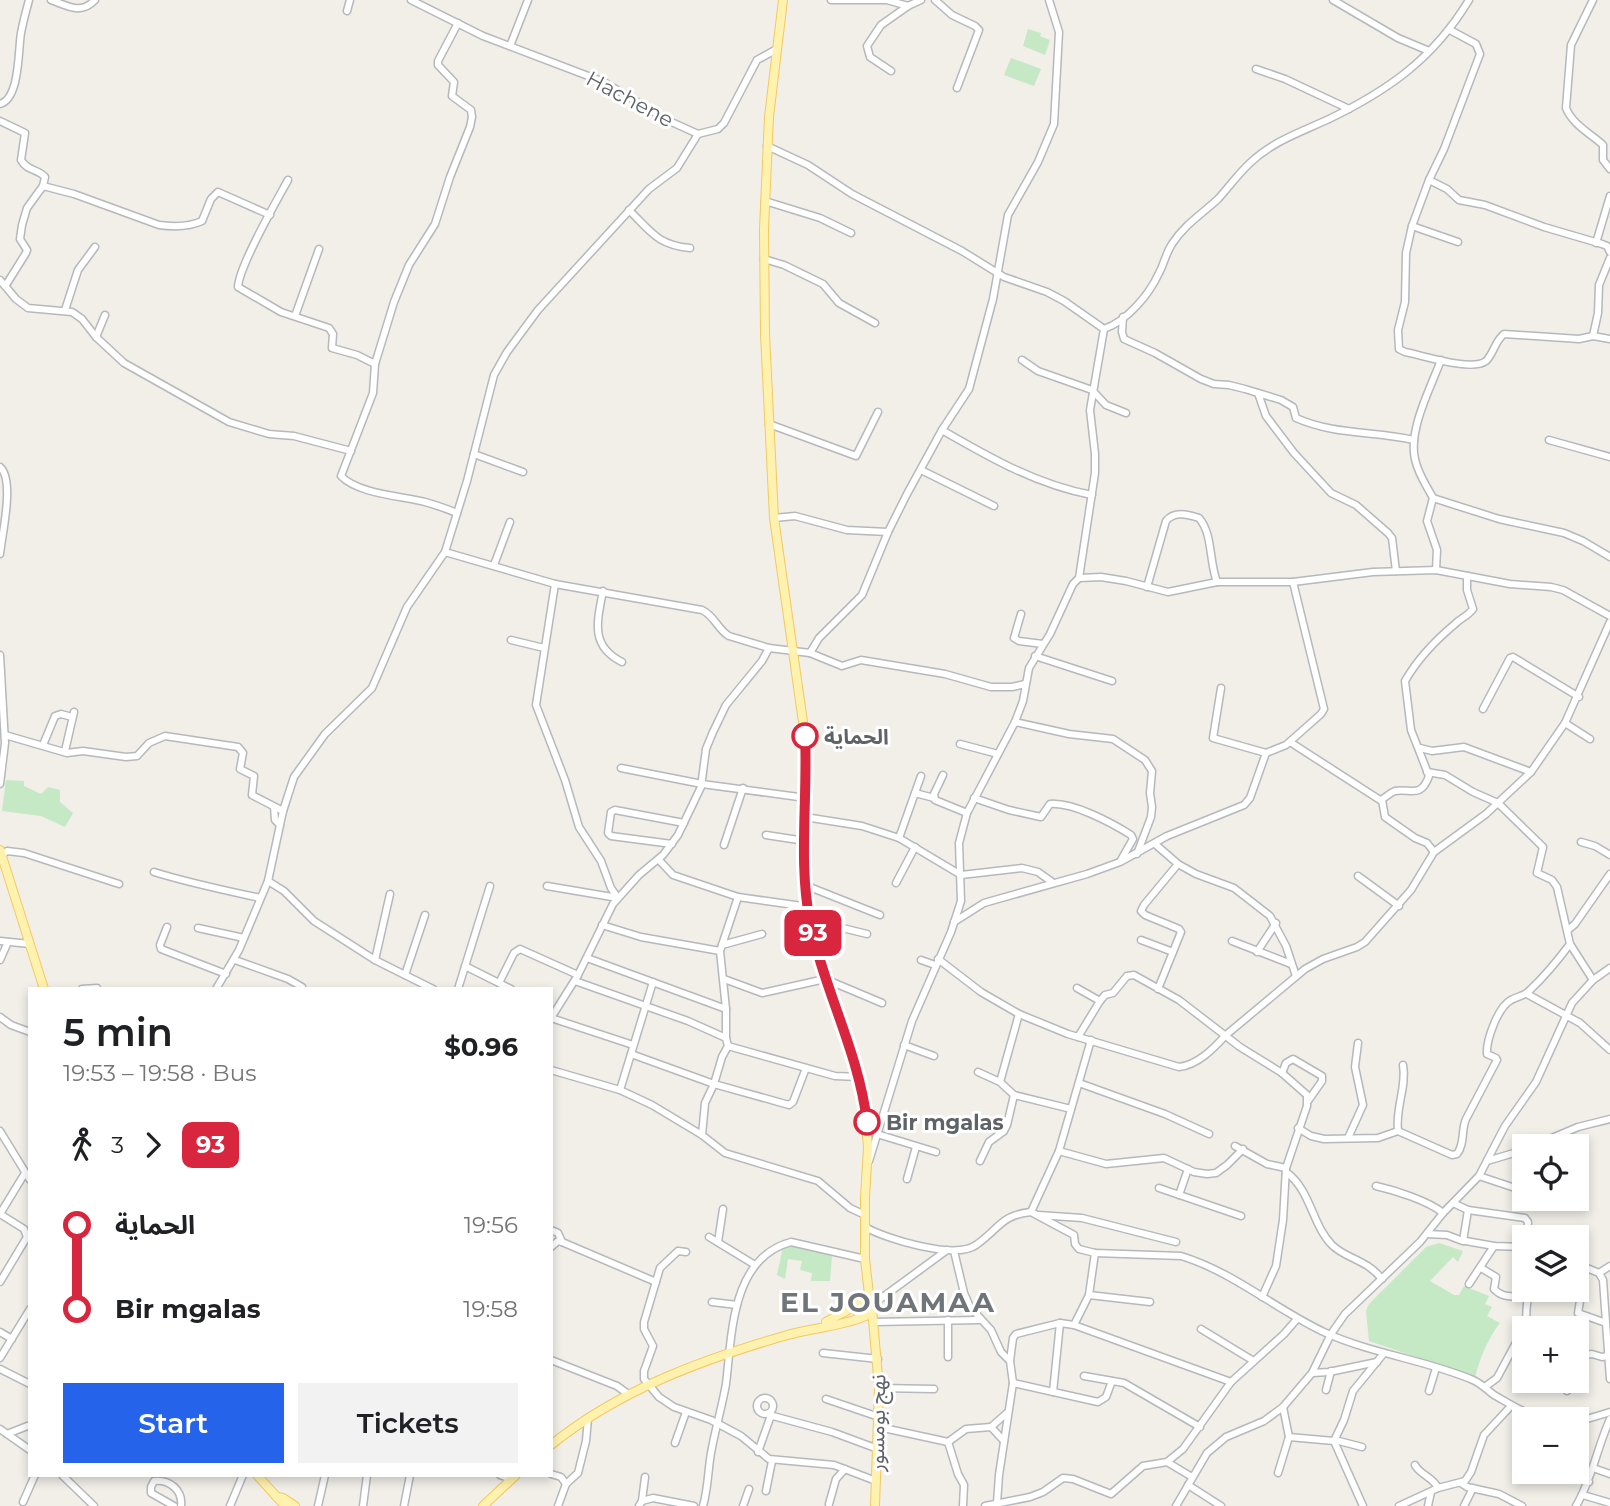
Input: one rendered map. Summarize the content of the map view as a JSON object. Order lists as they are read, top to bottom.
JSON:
{
  "streets": {
    "main road": ["نهج بومسور"],
    "street": ["Hachene"]
  },
  "crossings": [
    ["Hachene", "نهج بومسور"]
  ],
  "districts": ["EL JOUAMAA"],
  "places": ["الحماية", "Bir mgalas"],
  "lines": ["bus line 93"],
  "page": {
    "on_map": "93",
    "heading": ["5 min", "19:53 – 19:58 · Bus", "$0.96"],
    "legs": ["3", "93"],
    "map_buttons": ["+", "−"],
    "list": [
      {
        "name": "الحماية",
        "value": "19:56"
      },
      {
        "name": "Bir mgalas",
        "value": "19:58"
      }
    ],
    "buttons": ["Start", "Tickets"]
  }
}
